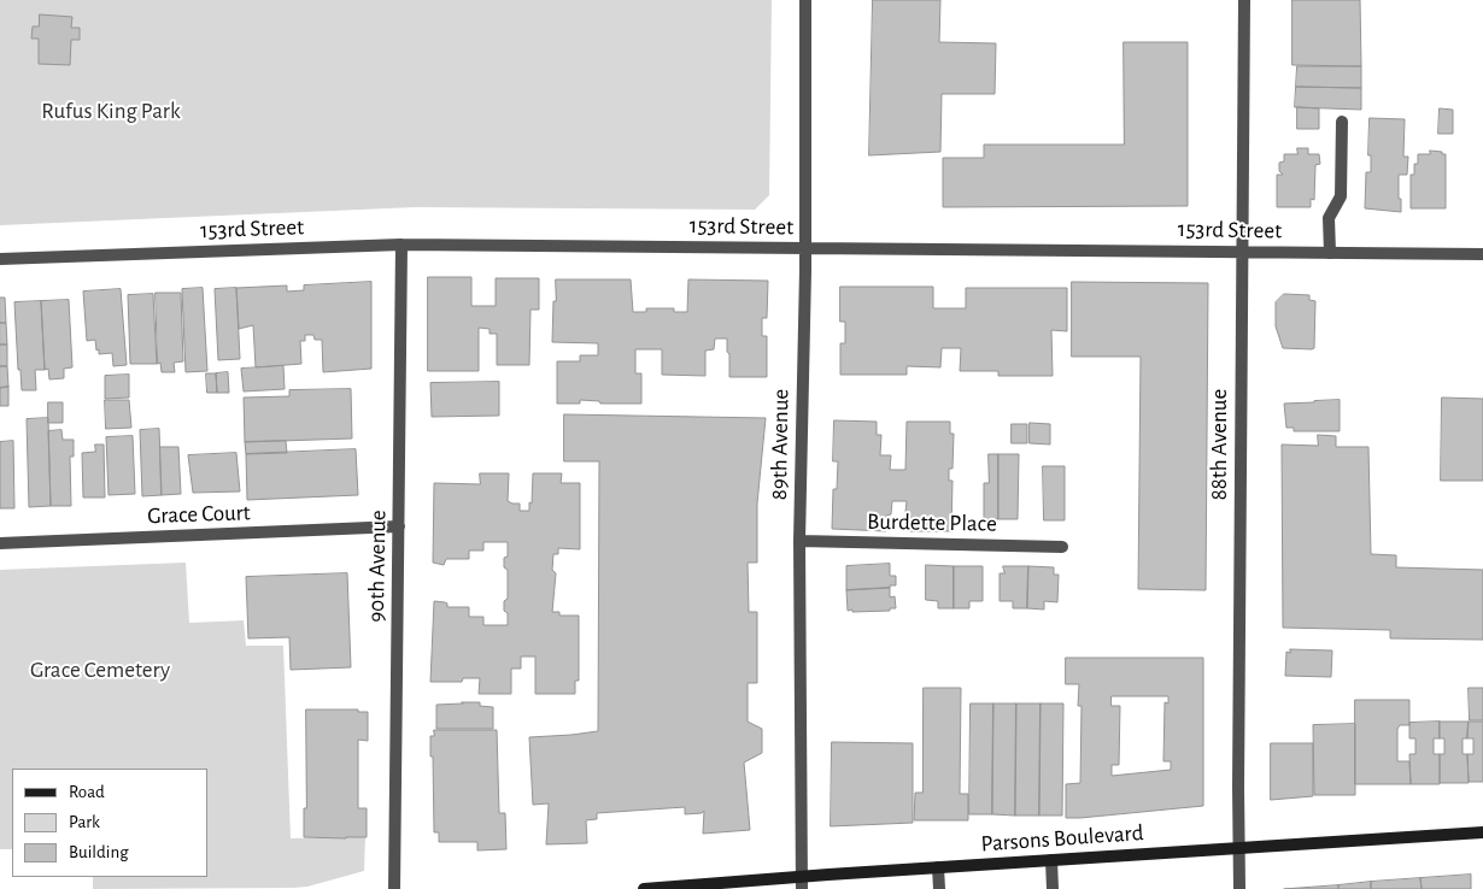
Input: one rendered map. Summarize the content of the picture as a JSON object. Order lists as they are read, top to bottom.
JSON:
{
  "streets": {
    "street": [
      "153rd Street",
      "89th Avenue",
      "88th Avenue",
      "Grace Court",
      "Burdette Place",
      "90th Avenue",
      "Parsons Boulevard"
    ]
  },
  "crossings": [
    ["153rd Street", "89th Avenue"],
    ["153rd Street", "88th Avenue"],
    ["153rd Street", "90th Avenue"],
    ["89th Avenue", "Burdette Place"],
    ["89th Avenue", "Parsons Boulevard"],
    ["88th Avenue", "Parsons Boulevard"],
    ["Grace Court", "90th Avenue"]
  ],
  "parks": ["Rufus King Park", "Grace Cemetery"],
  "legend": ["Road", "Park", "Building"]
}
